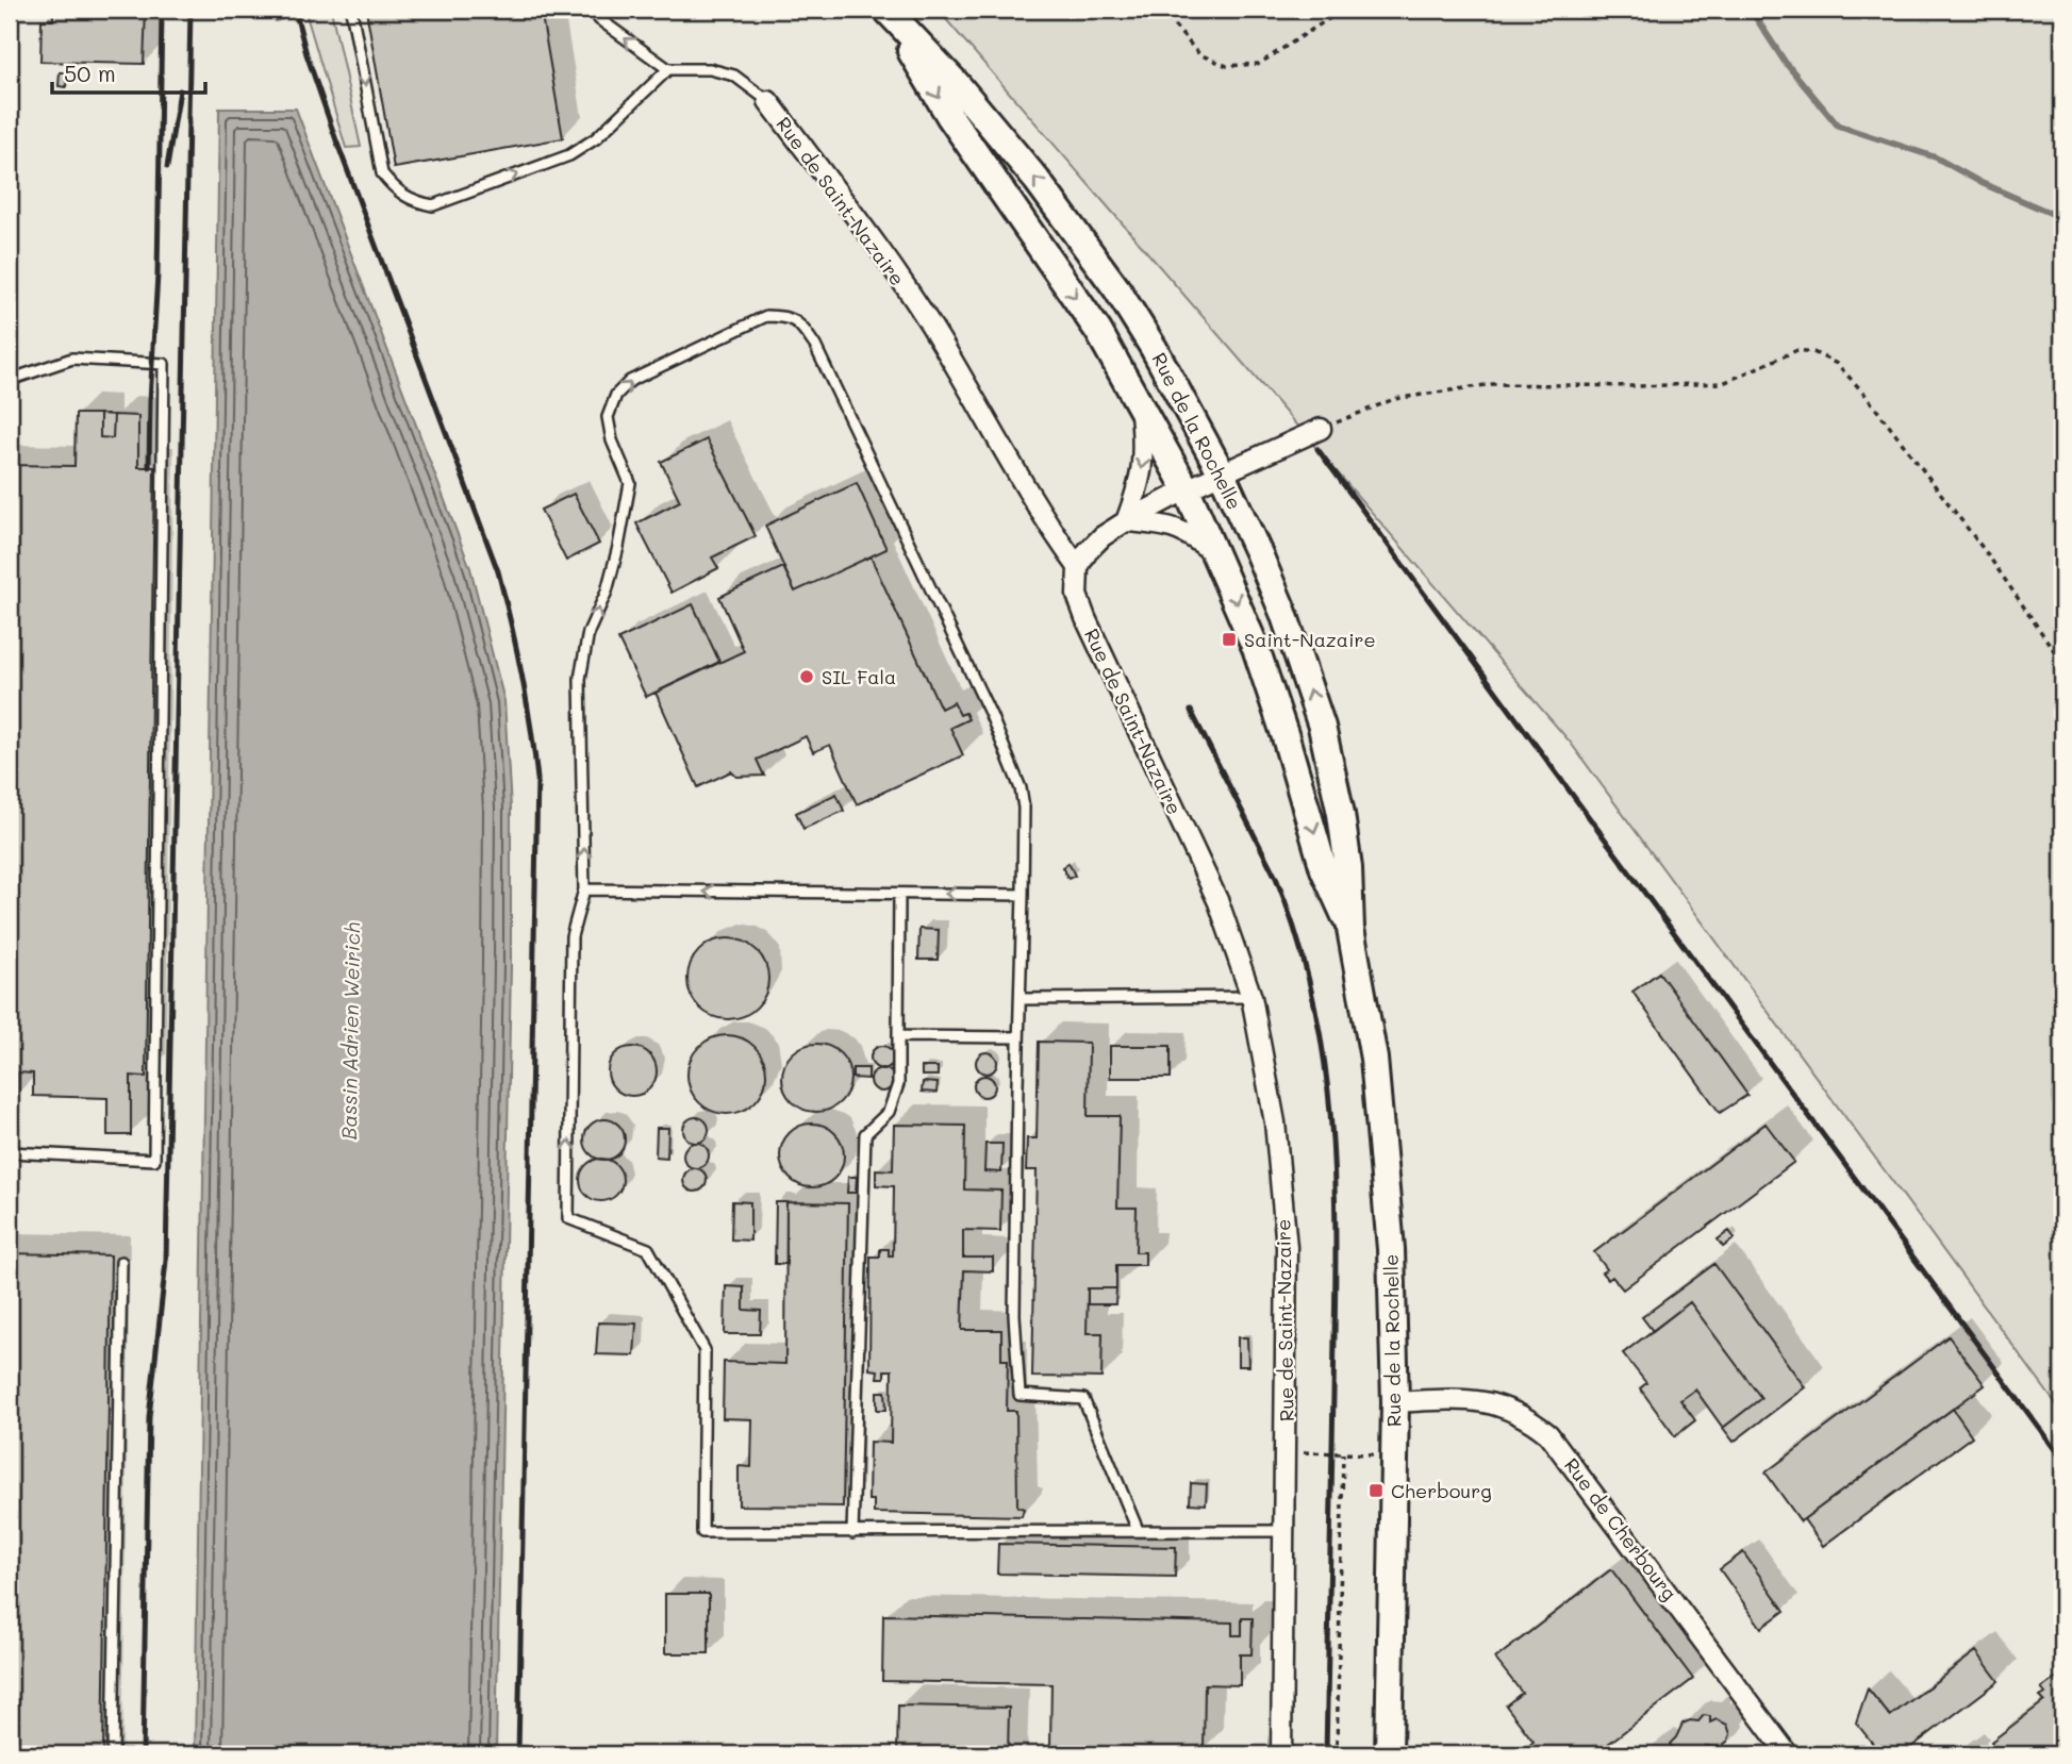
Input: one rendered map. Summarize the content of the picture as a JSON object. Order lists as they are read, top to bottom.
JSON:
{
  "streets": {
    "main road": ["Rue de la Rochelle"],
    "street": ["Rue de Saint-Nazaire", "Rue de Cherbourg"]
  },
  "crossings": [
    ["Rue de la Rochelle", "Rue de Cherbourg"]
  ],
  "water": ["Bassin Adrien Weirich"],
  "places": {
    "transit": ["Saint-Nazaire", "Cherbourg"],
    "other": ["SIL Fala"]
  },
  "scale_bar": "50 m"
}
